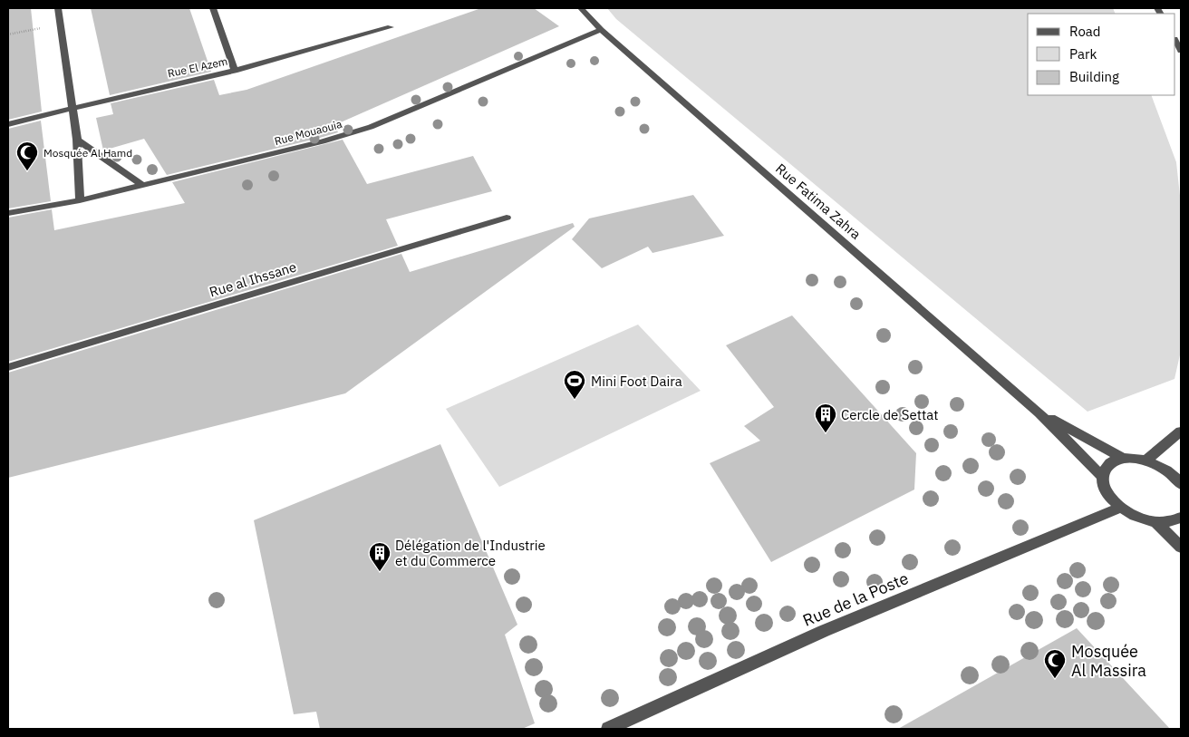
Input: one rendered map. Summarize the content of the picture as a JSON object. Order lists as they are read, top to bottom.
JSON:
{
  "streets": {
    "street": [
      "Rue El Azem",
      "Rue Mouaouia",
      "Rue Fatima Zahra",
      "Rue al Ihssane",
      "Rue de la Poste"
    ]
  },
  "crossings": [
    ["Rue Mouaouia", "Rue Fatima Zahra"]
  ],
  "places": {
    "mosque": ["Mosquée Al Hamd", "Mosquée Al Massira"],
    "sports": ["Mini Foot Daira"],
    "building": ["Cercle de Settat", "Délégation de l'Industrie et du Commerce"]
  },
  "legend": ["Road", "Park", "Building"]
}
